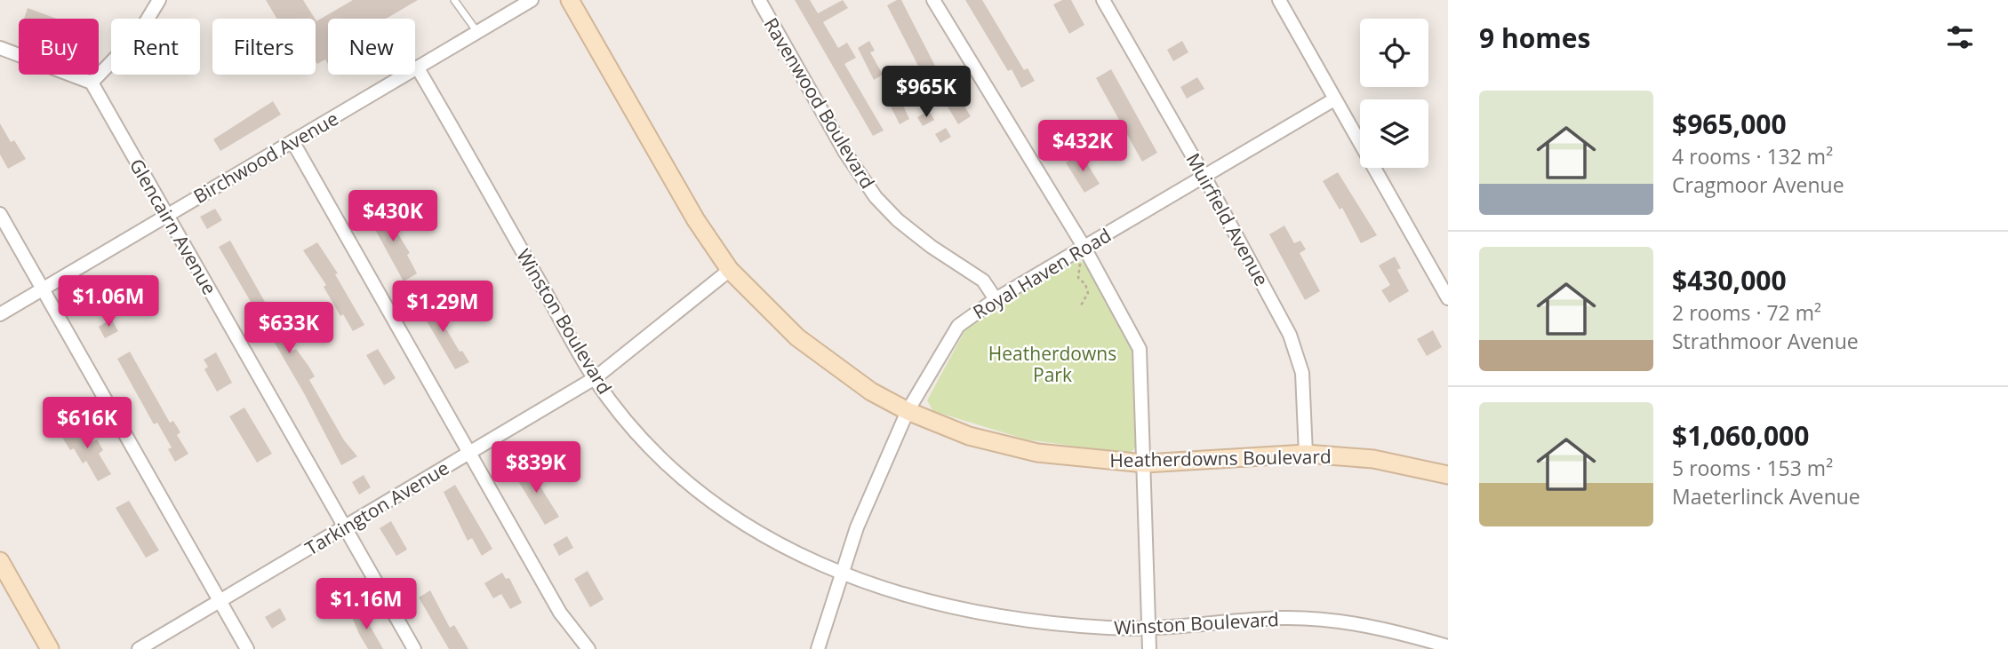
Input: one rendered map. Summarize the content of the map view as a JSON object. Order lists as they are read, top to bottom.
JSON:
{
  "streets": {
    "street": [
      "Ravenwood Boulevard",
      "Birchwood Avenue",
      "Muirfield Avenue",
      "Glencairn Avenue",
      "Royal Haven Road",
      "Winston Boulevard",
      "Heatherdowns Boulevard",
      "Tarkington Avenue"
    ]
  },
  "crossings": [
    ["Ravenwood Boulevard", "Royal Haven Road"],
    ["Birchwood Avenue", "Glencairn Avenue"],
    ["Birchwood Avenue", "Winston Boulevard"],
    ["Muirfield Avenue", "Royal Haven Road"],
    ["Muirfield Avenue", "Heatherdowns Boulevard"],
    ["Glencairn Avenue", "Tarkington Avenue"],
    ["Royal Haven Road", "Winston Boulevard"],
    ["Royal Haven Road", "Heatherdowns Boulevard"],
    ["Winston Boulevard", "Tarkington Avenue"],
    ["Heatherdowns Boulevard", "Tarkington Avenue"]
  ],
  "parks": ["Heatherdowns Park"],
  "page": {
    "heading": "9 homes",
    "chip": [
      "Buy",
      "Rent",
      "Filters",
      "New"
    ],
    "price": [
      "$965K",
      "$432K",
      "$430K",
      "$1.06M",
      "$1.29M",
      "$633K",
      "$616K",
      "$839K",
      "$1.16M"
    ],
    "list": [
      {
        "name": "$965,000",
        "note": "4 rooms · 132 m² · Cragmoor Avenue"
      },
      {
        "name": "$430,000",
        "note": "2 rooms · 72 m² · Strathmoor Avenue"
      },
      {
        "name": "$1,060,000",
        "note": "5 rooms · 153 m² · Maeterlinck Avenue"
      }
    ]
  }
}
